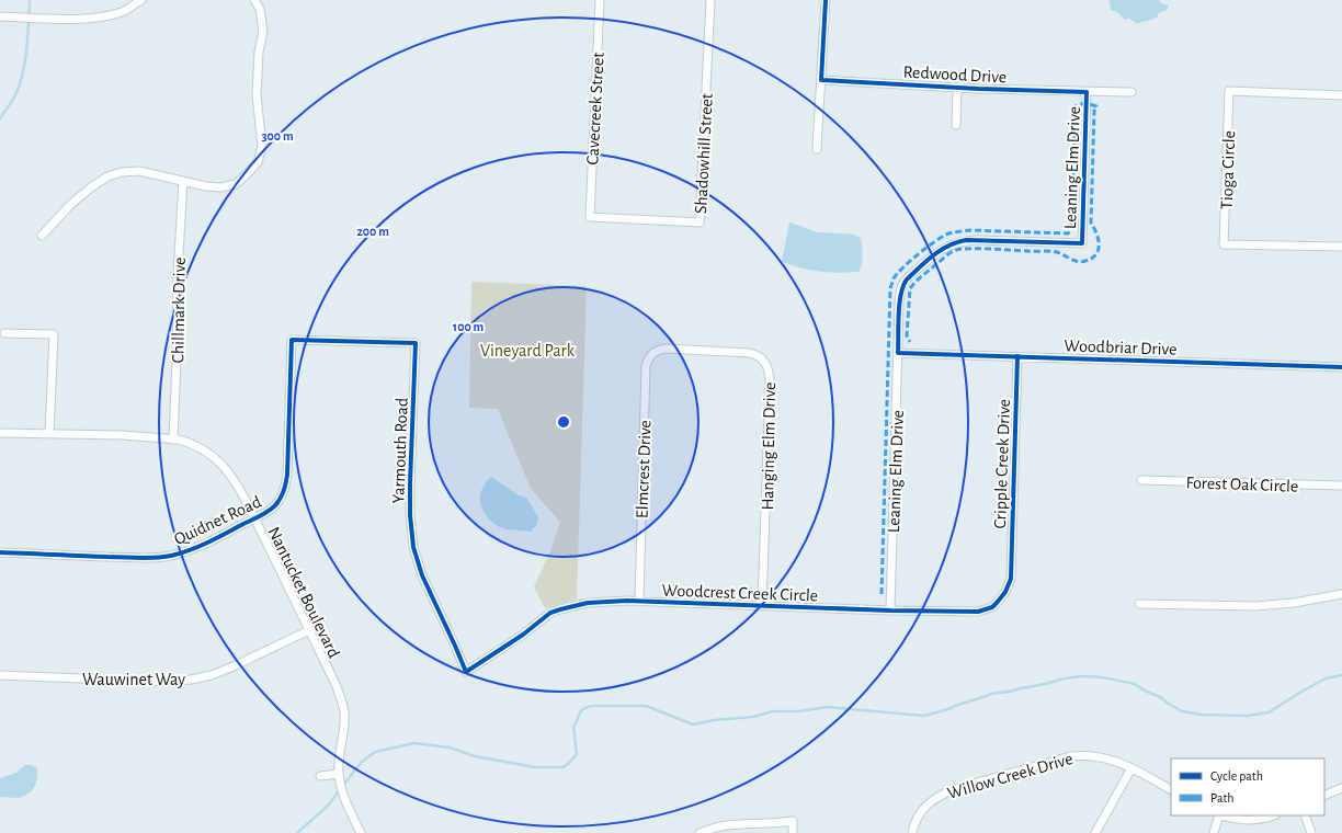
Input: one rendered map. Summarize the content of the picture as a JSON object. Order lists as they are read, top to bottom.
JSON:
{
  "streets": {
    "street": [
      "Redwood Drive",
      "Cavecreek Street",
      "Shadowhill Street",
      "Leaning Elm Drive",
      "Tioga Circle",
      "Chillmark Drive",
      "Woodbriar Drive",
      "Hanging Elm Drive",
      "Yarmouth Road",
      "Cripple Creek Drive",
      "Elmcrest Drive",
      "Forest Oak Circle",
      "Quidnet Road",
      "Nantucket Boulevard",
      "Woodcrest Creek Circle",
      "Wauwinet Way",
      "Willow Creek Drive"
    ]
  },
  "crossings": [
    ["Redwood Drive", "Leaning Elm Drive"],
    ["Cavecreek Street", "Shadowhill Street"],
    ["Leaning Elm Drive", "Woodbriar Drive"],
    ["Leaning Elm Drive", "Woodcrest Creek Circle"],
    ["Chillmark Drive", "Nantucket Boulevard"],
    ["Woodbriar Drive", "Cripple Creek Drive"],
    ["Hanging Elm Drive", "Elmcrest Drive"],
    ["Hanging Elm Drive", "Woodcrest Creek Circle"],
    ["Yarmouth Road", "Quidnet Road"],
    ["Yarmouth Road", "Woodcrest Creek Circle"],
    ["Cripple Creek Drive", "Woodcrest Creek Circle"],
    ["Elmcrest Drive", "Woodcrest Creek Circle"],
    ["Quidnet Road", "Nantucket Boulevard"],
    ["Nantucket Boulevard", "Wauwinet Way"]
  ],
  "parks": ["Vineyard Park"],
  "legend": ["Cycle path", "Path"],
  "rings": ["300 m", "200 m", "100 m"]
}
